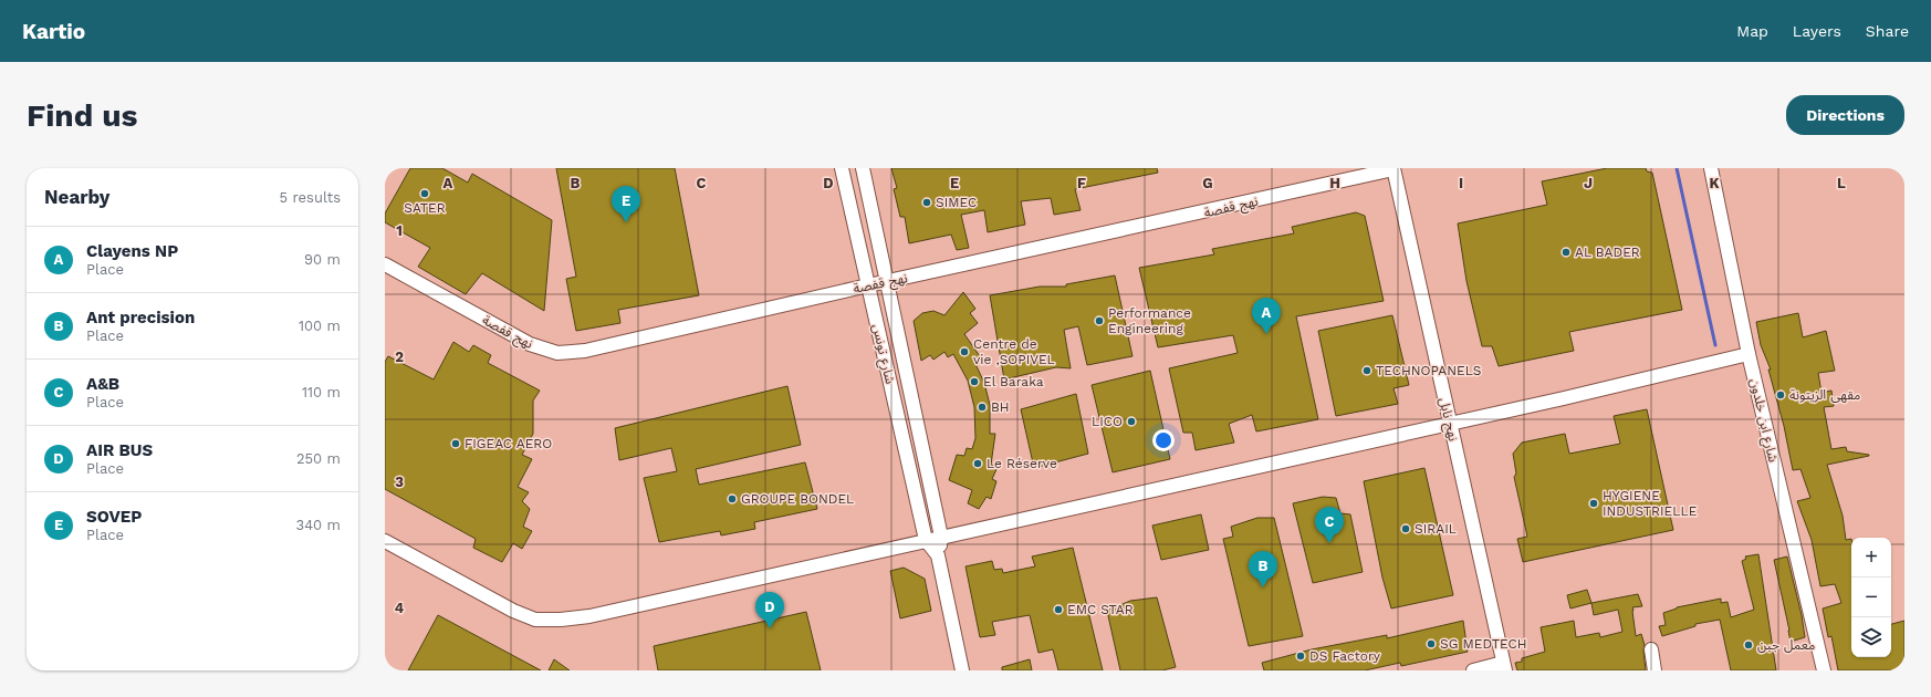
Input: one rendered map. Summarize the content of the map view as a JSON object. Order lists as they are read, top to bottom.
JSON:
{
  "streets": {
    "street": [
      "نهج قفصة",
      "شارع تونس",
      "نهج نابل",
      "شارع ابن خلدون"
    ]
  },
  "crossings": [
    ["نهج قفصة", "شارع تونس"],
    ["نهج قفصة", "نهج نابل"]
  ],
  "places": [
    "SATER",
    "SIMEC",
    "AL BADER",
    "Performance Engineering",
    "Centre de vie ,SOPIVEL",
    "TECHNOPANELS",
    "El Baraka",
    "مقهى الزيتونة",
    "BH",
    "LICO",
    "FIGEAC AERO",
    "Le Réserve",
    "GROUPE BONDEL",
    "HYGIENE INDUSTRIELLE",
    "SIRAIL",
    "EMC STAR",
    "SG MEDTECH",
    "معمل جبن",
    "DS Factory"
  ],
  "page": {
    "header": "Kartio",
    "nav": ["Map", "Layers", "Share"],
    "buttons": "Directions",
    "title": "Find us",
    "heading": ["Nearby", "5 results"],
    "pins": [
      "E",
      "A",
      "C",
      "B",
      "D"
    ],
    "list": [
      {
        "mark": "A",
        "name": "Clayens NP",
        "note": "Place",
        "value": "90 m"
      },
      {
        "mark": "B",
        "name": "Ant precision",
        "note": "Place",
        "value": "100 m"
      },
      {
        "mark": "C",
        "name": "A&B",
        "note": "Place",
        "value": "110 m"
      },
      {
        "mark": "D",
        "name": "AIR BUS",
        "note": "Place",
        "value": "250 m"
      },
      {
        "mark": "E",
        "name": "SOVEP",
        "note": "Place",
        "value": "340 m"
      }
    ],
    "map_buttons": ["+", "−"]
  },
  "grid": {
    "columns": [
      "A",
      "B",
      "C",
      "D",
      "E",
      "F",
      "G",
      "H",
      "I",
      "J",
      "K",
      "L"
    ],
    "rows": [
      "1",
      "2",
      "3",
      "4"
    ]
  }
}
